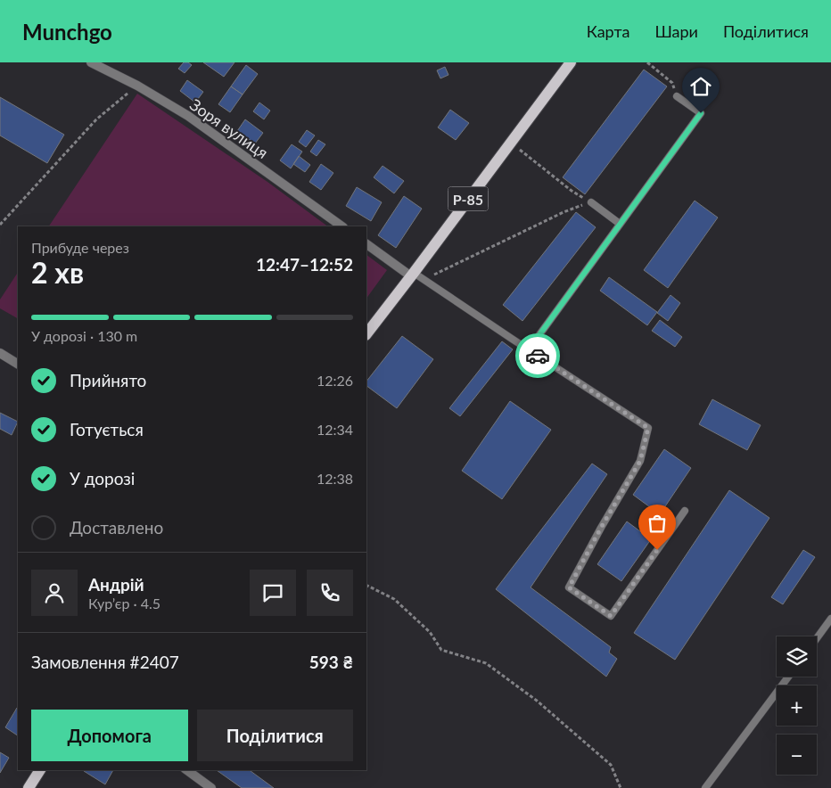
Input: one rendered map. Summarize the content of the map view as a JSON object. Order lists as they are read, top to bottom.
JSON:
{
  "streets": {
    "main road": ["Р-85"],
    "street": ["Зоря вулиця"]
  },
  "page": {
    "header": "Munchgo",
    "nav": ["Карта", "Шари", "Поділитися"],
    "heading": ["2 хв", "Прибуде через", "12:47–12:52"],
    "panel": [
      "Андрій",
      "Кур’єр · 4.5",
      "Замовлення #2407",
      "593 ₴"
    ],
    "bar": "У дорозі · 130 m",
    "list": [
      ["Прийнято", "12:26"],
      ["Готується", "12:34"],
      ["У дорозі", "12:38"],
      "Доставлено"
    ],
    "map_buttons": ["+", "−"],
    "buttons": ["Допомога", "Поділитися"]
  }
}
